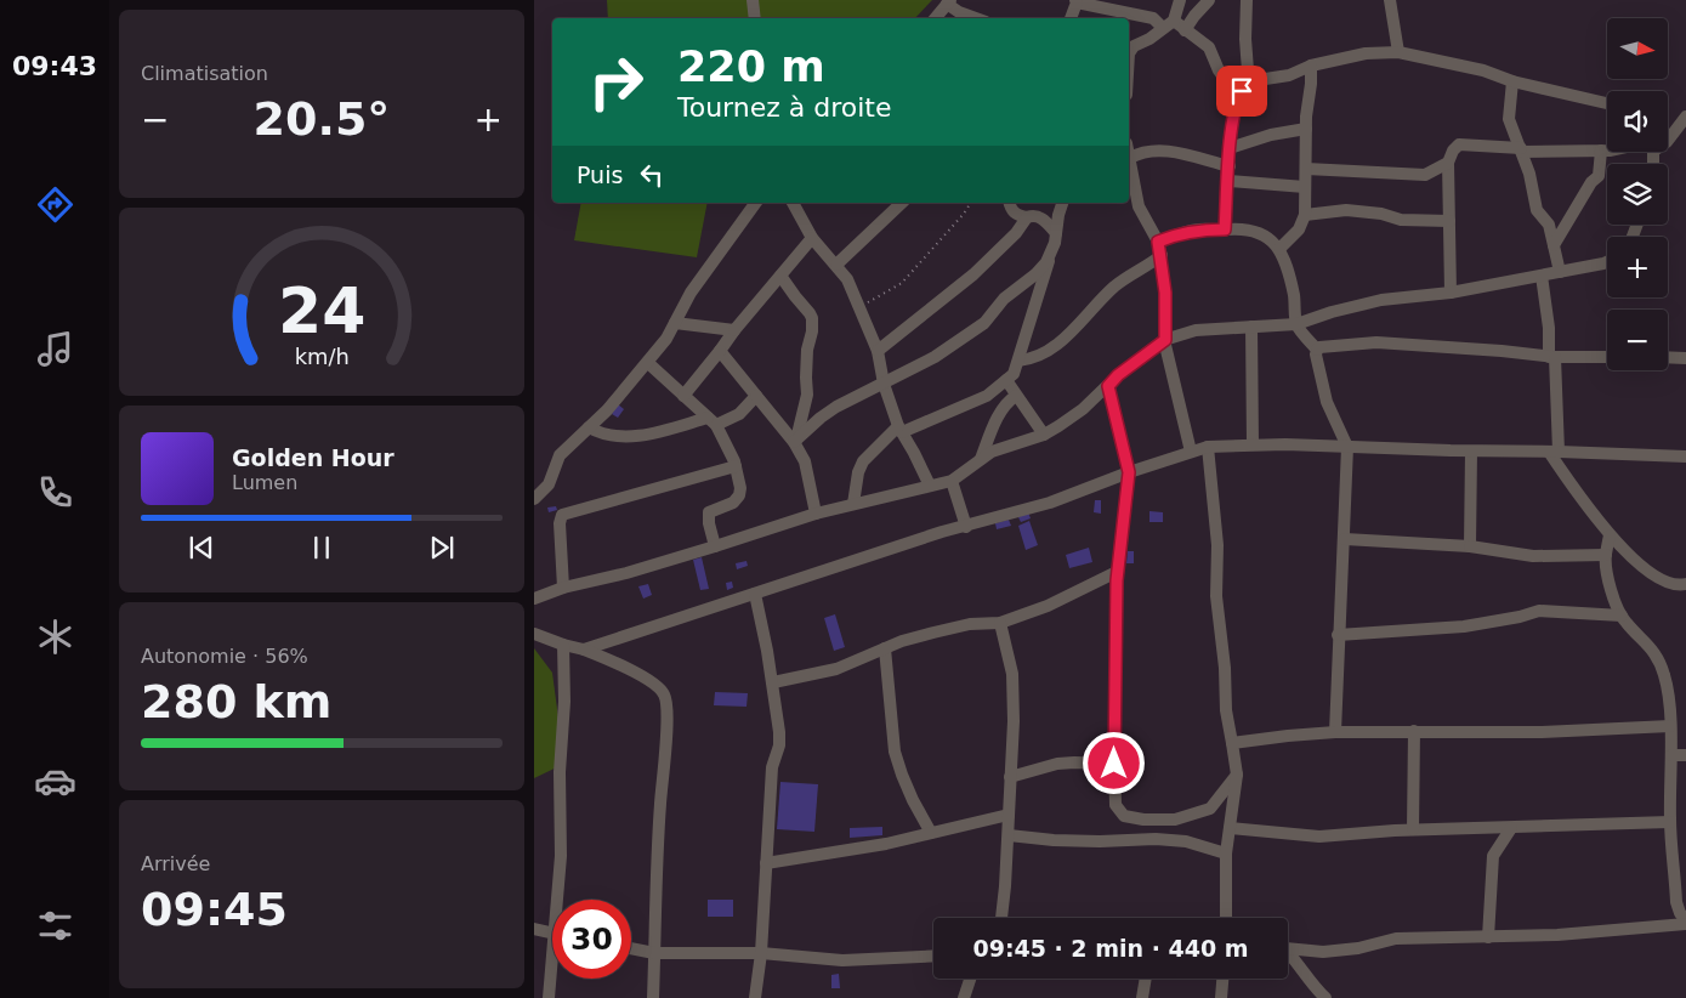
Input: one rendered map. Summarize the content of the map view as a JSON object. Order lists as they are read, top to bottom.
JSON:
{
  "north": "right",
  "page": {
    "tabs": "09:43",
    "tile": [
      "Climatisation",
      ["Autonomie · 56%", "280 km"],
      ["Arrivée", "09:45"]
    ],
    "map_buttons": ["+", "−"],
    "turn": ["220 m", "Tournez à droite"],
    "heat": ["−", "20.5°", "+"],
    "then": "Puis",
    "song": ["Golden Hour", "Lumen"],
    "limit": "30",
    "trip": "09:45 · 2 min · 440 m",
    "gauge": ["24", "km/h"]
  }
}
